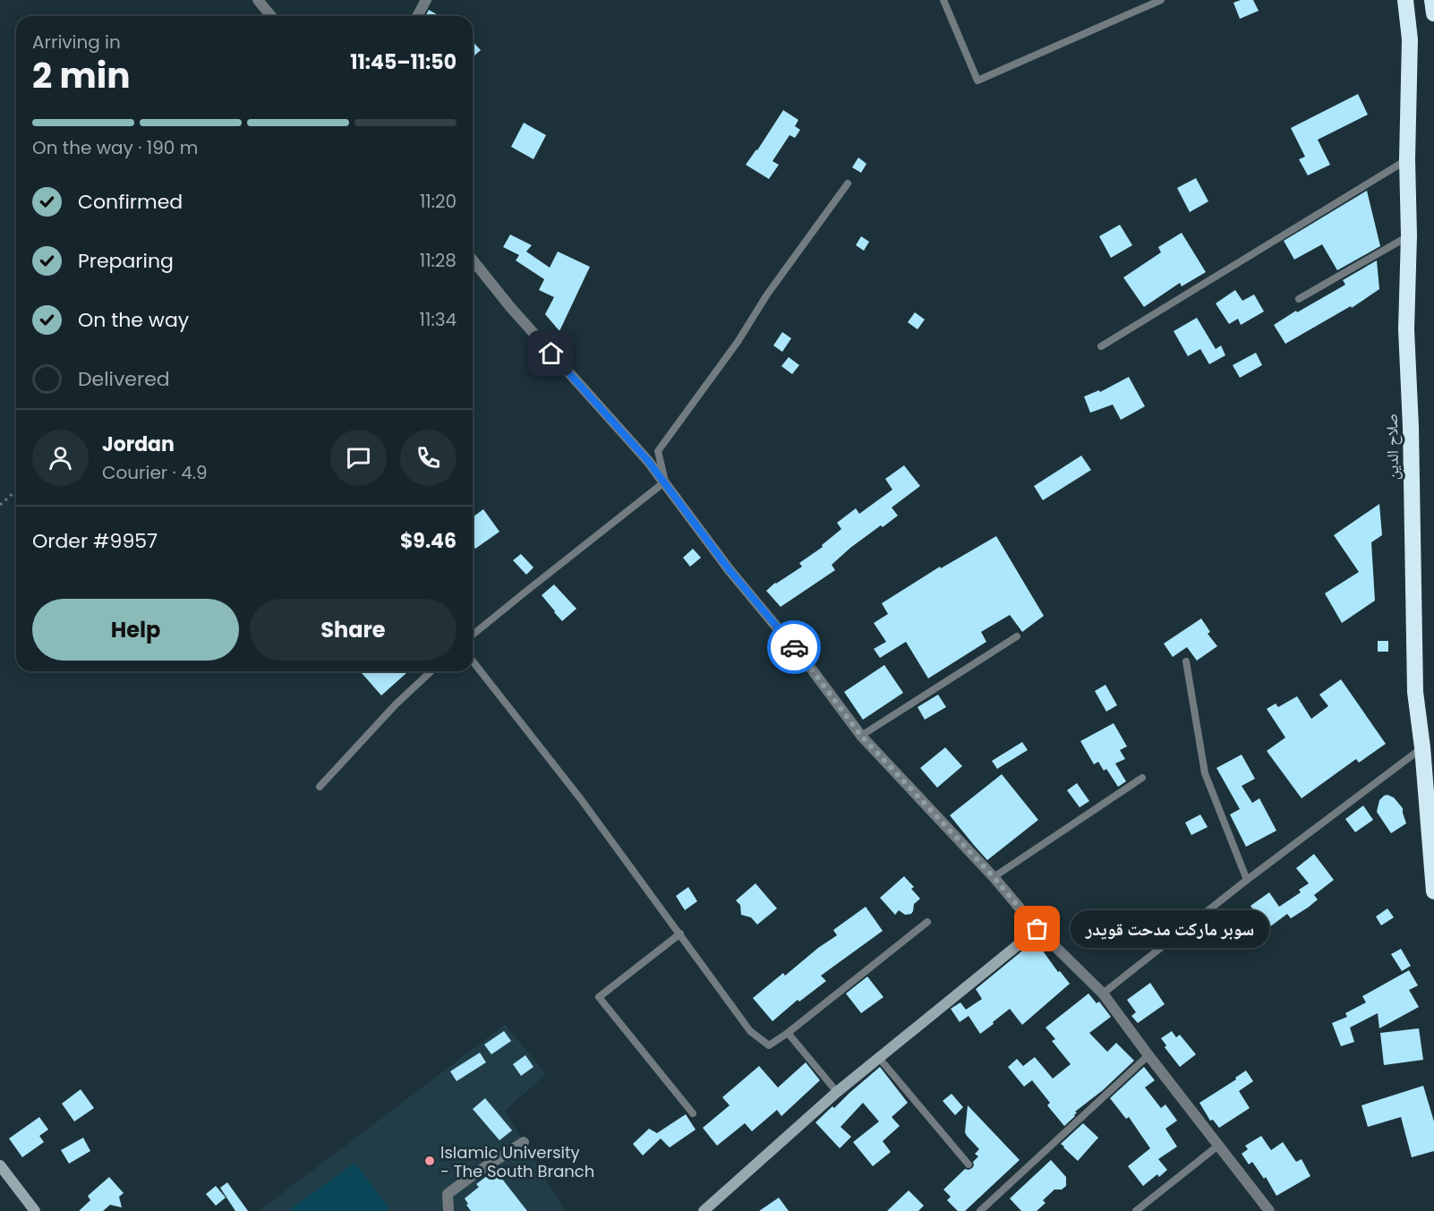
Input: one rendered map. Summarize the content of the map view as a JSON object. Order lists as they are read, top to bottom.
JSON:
{
  "streets": {
    "highway": ["صلاح الدين"]
  },
  "places": ["سوبر ماركت مدحت قويدر", "Islamic University - The South Branch"],
  "page": {
    "heading": ["2 min", "Arriving in", "11:45–11:50"],
    "panel": [
      "Jordan",
      "Courier · 4.9",
      "Order #9957",
      "$9.46"
    ],
    "bar": "On the way · 190 m",
    "list": [
      ["Confirmed", "11:20"],
      ["Preparing", "11:28"],
      ["On the way", "11:34"],
      "Delivered"
    ],
    "buttons": ["Help", "Share"],
    "bubble": "سوبر ماركت مدحت قويدر"
  }
}
